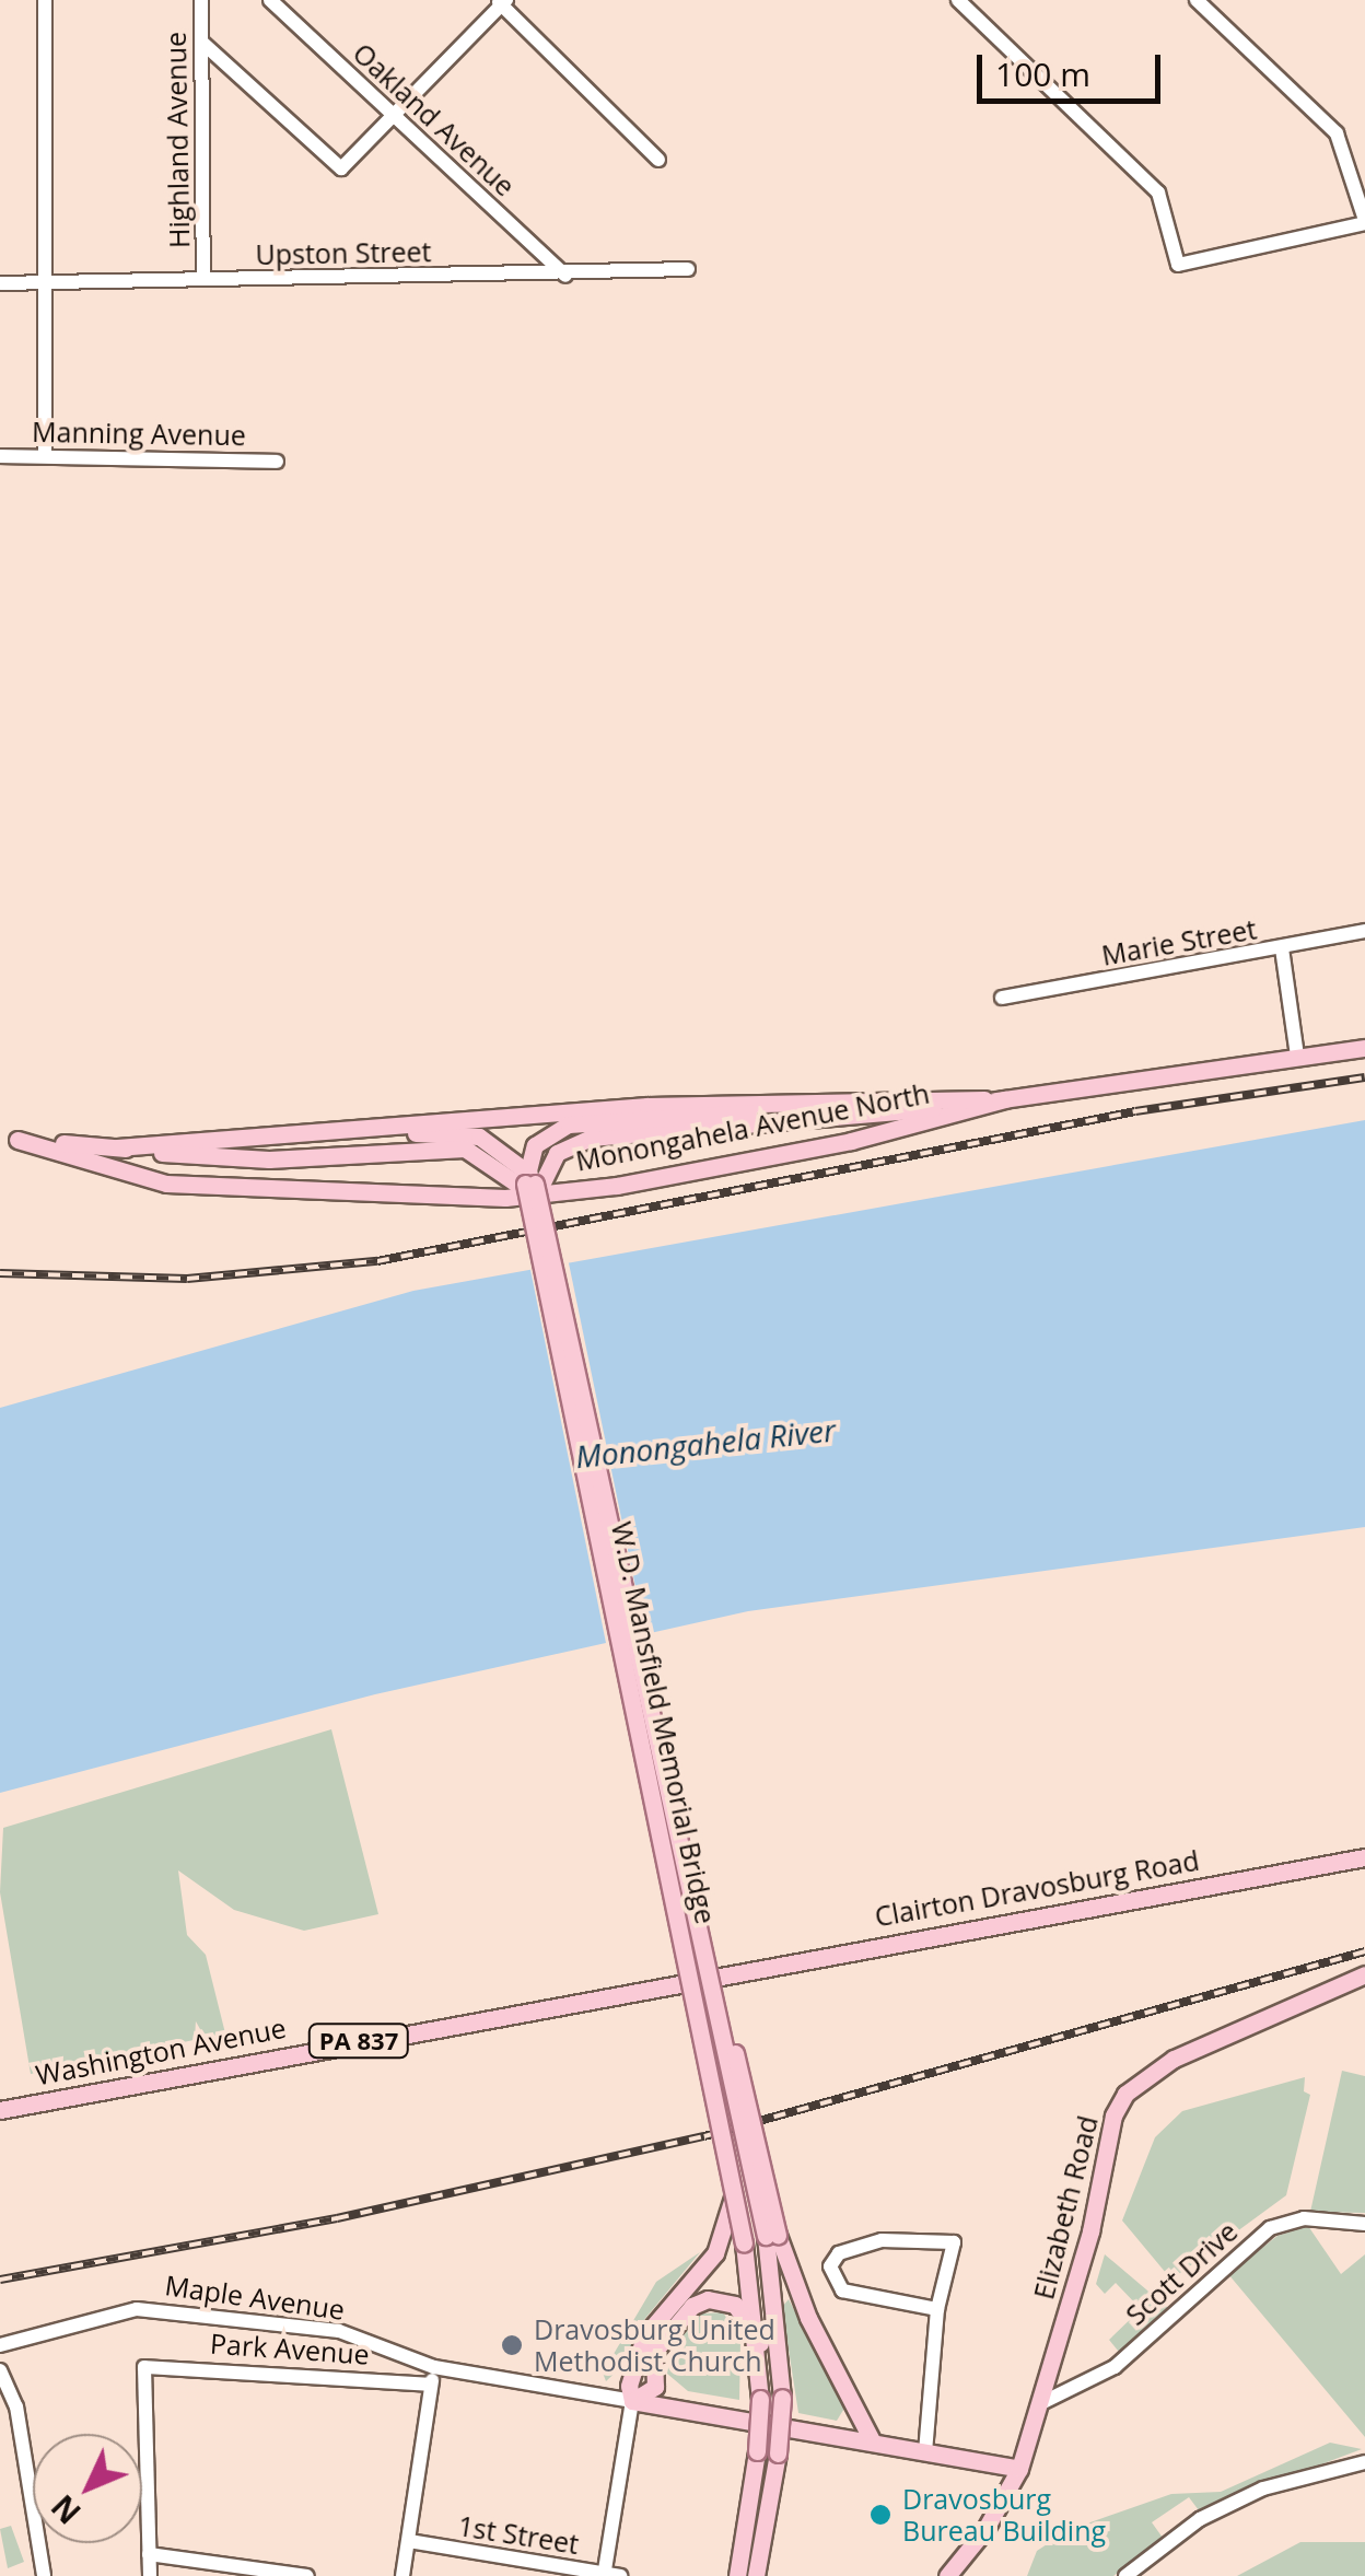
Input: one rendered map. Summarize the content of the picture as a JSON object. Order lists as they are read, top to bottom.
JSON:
{
  "streets": {
    "main road": [
      "Monongahela Avenue North",
      "W.D. Mansfield Memorial Bridge",
      "Clairton Dravosburg Road",
      "PA 837",
      "Washington Avenue",
      "Elizabeth Road",
      "Maple Avenue"
    ],
    "street": [
      "Oakland Avenue",
      "Highland Avenue",
      "Upston Street",
      "Manning Avenue",
      "Marie Street",
      "Scott Drive",
      "Park Avenue",
      "1st Street"
    ]
  },
  "crossings": [
    ["Oakland Avenue", "Upston Street"],
    ["Highland Avenue", "Upston Street"],
    ["W.D. Mansfield Memorial Bridge", "Clairton Dravosburg Road"],
    ["W.D. Mansfield Memorial Bridge", "Washington Avenue"],
    ["Clairton Dravosburg Road", "Washington Avenue"],
    ["Elizabeth Road", "Scott Drive"],
    ["Elizabeth Road", "Maple Avenue"]
  ],
  "water": ["Monongahela River"],
  "places": ["Dravosburg United Methodist Church", "Dravosburg Bureau Building"],
  "scale_bar": "100 m",
  "north": "bottom left"
}
